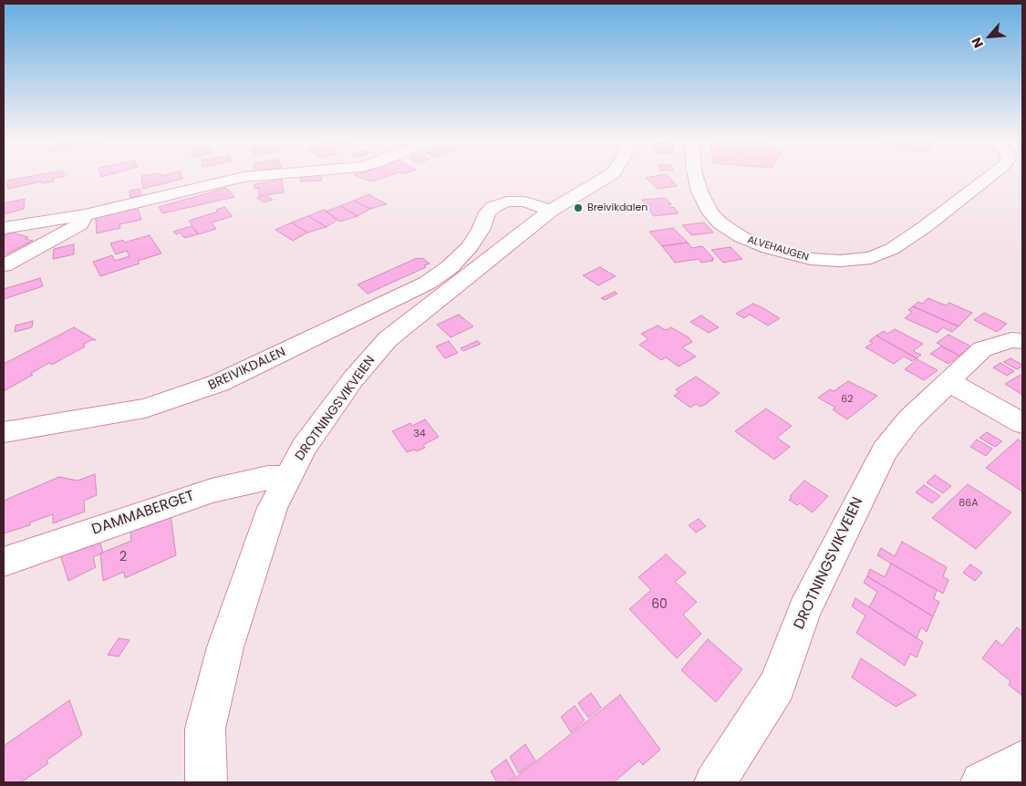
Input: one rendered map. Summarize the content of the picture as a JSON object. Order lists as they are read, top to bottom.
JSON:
{
  "streets": {
    "street": [
      "ALVEHAUGEN",
      "BREIVIKDALEN",
      "DROTNINGSVIKVEIEN",
      "DAMMABERGET"
    ]
  },
  "crossings": [
    ["BREIVIKDALEN", "DROTNINGSVIKVEIEN"],
    ["DROTNINGSVIKVEIEN", "DAMMABERGET"]
  ],
  "places": ["Breivikdalen"],
  "house_numbers": [
    "62",
    "34",
    "86A",
    "2",
    "60"
  ],
  "north": "bottom left"
}
